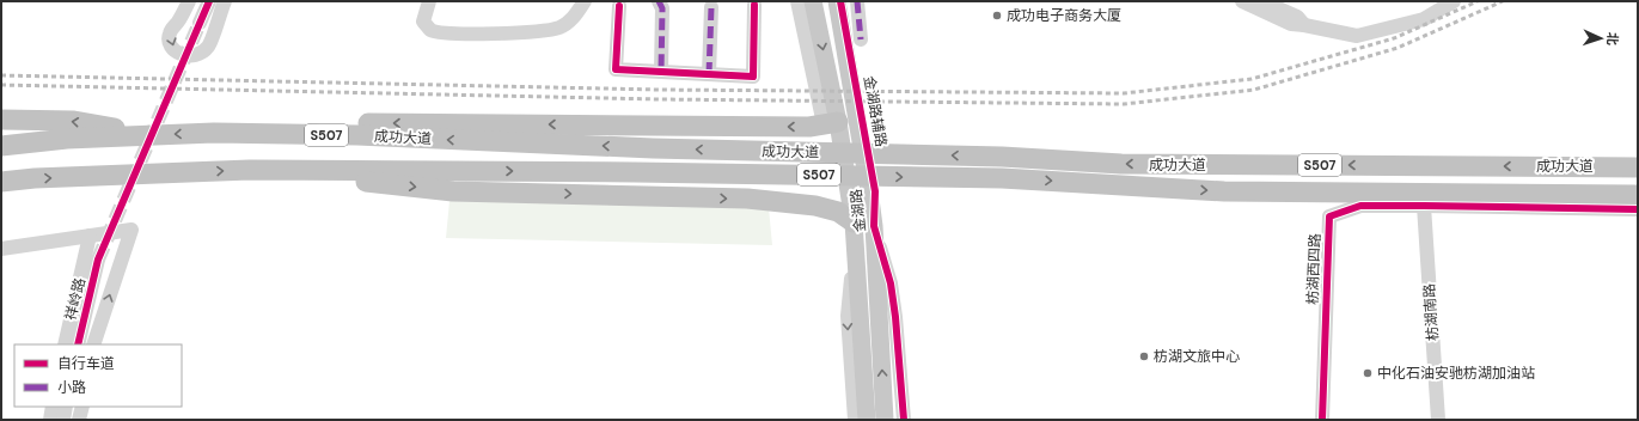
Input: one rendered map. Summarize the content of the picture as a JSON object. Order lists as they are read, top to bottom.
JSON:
{
  "streets": {
    "highway": ["S507", "成功大道"],
    "main road": ["金湖路"],
    "street": [
      "金湖路辅路",
      "枋湖西四路",
      "祥岭路",
      "枋湖南路"
    ]
  },
  "crossings": [
    ["金湖路辅路", "金湖路"],
    ["枋湖西四路", "枋湖南路"]
  ],
  "places": ["成功电子商务大厦", "枋湖文旅中心", "中化石油安驰枋湖加油站"],
  "legend": ["自行车道", "小路"],
  "north": "right"
}
